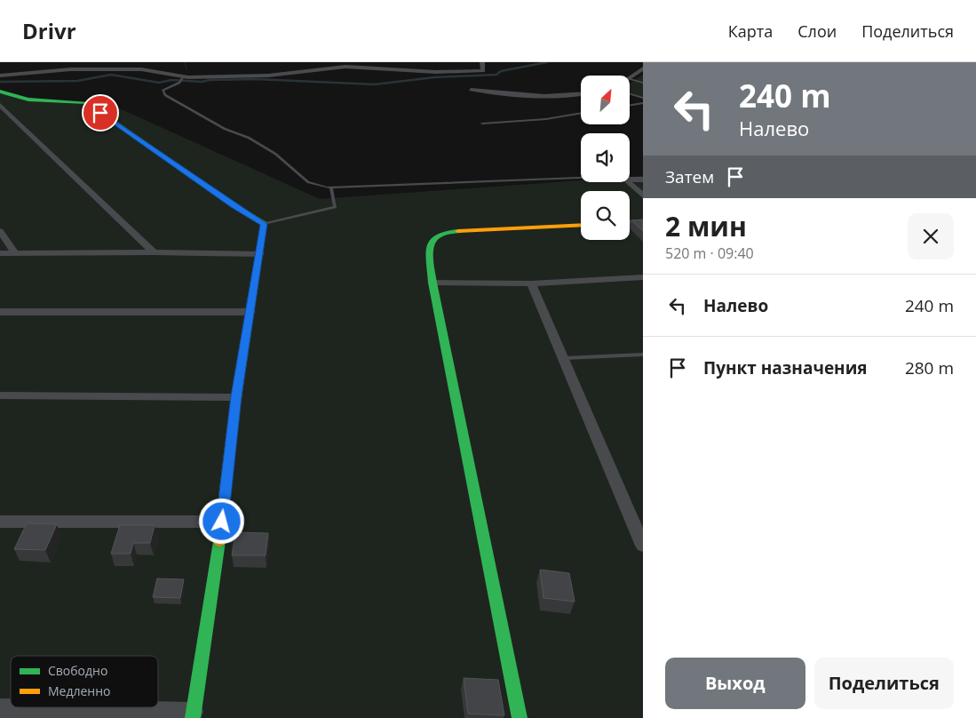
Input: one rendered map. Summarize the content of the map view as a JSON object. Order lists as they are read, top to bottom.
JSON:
{
  "legend": ["Свободно", "Медленно"],
  "north": "top right",
  "page": {
    "header": "Drivr",
    "nav": ["Карта", "Слои", "Поделиться"],
    "turn": ["240 m", "Налево"],
    "then": "Затем",
    "heading": ["2 мин", "520 m · 09:40"],
    "list": [
      {
        "name": "Налево",
        "value": "240 m"
      },
      {
        "name": "Пункт назначения",
        "value": "280 m"
      }
    ],
    "buttons": ["Выход", "Поделиться"]
  }
}
